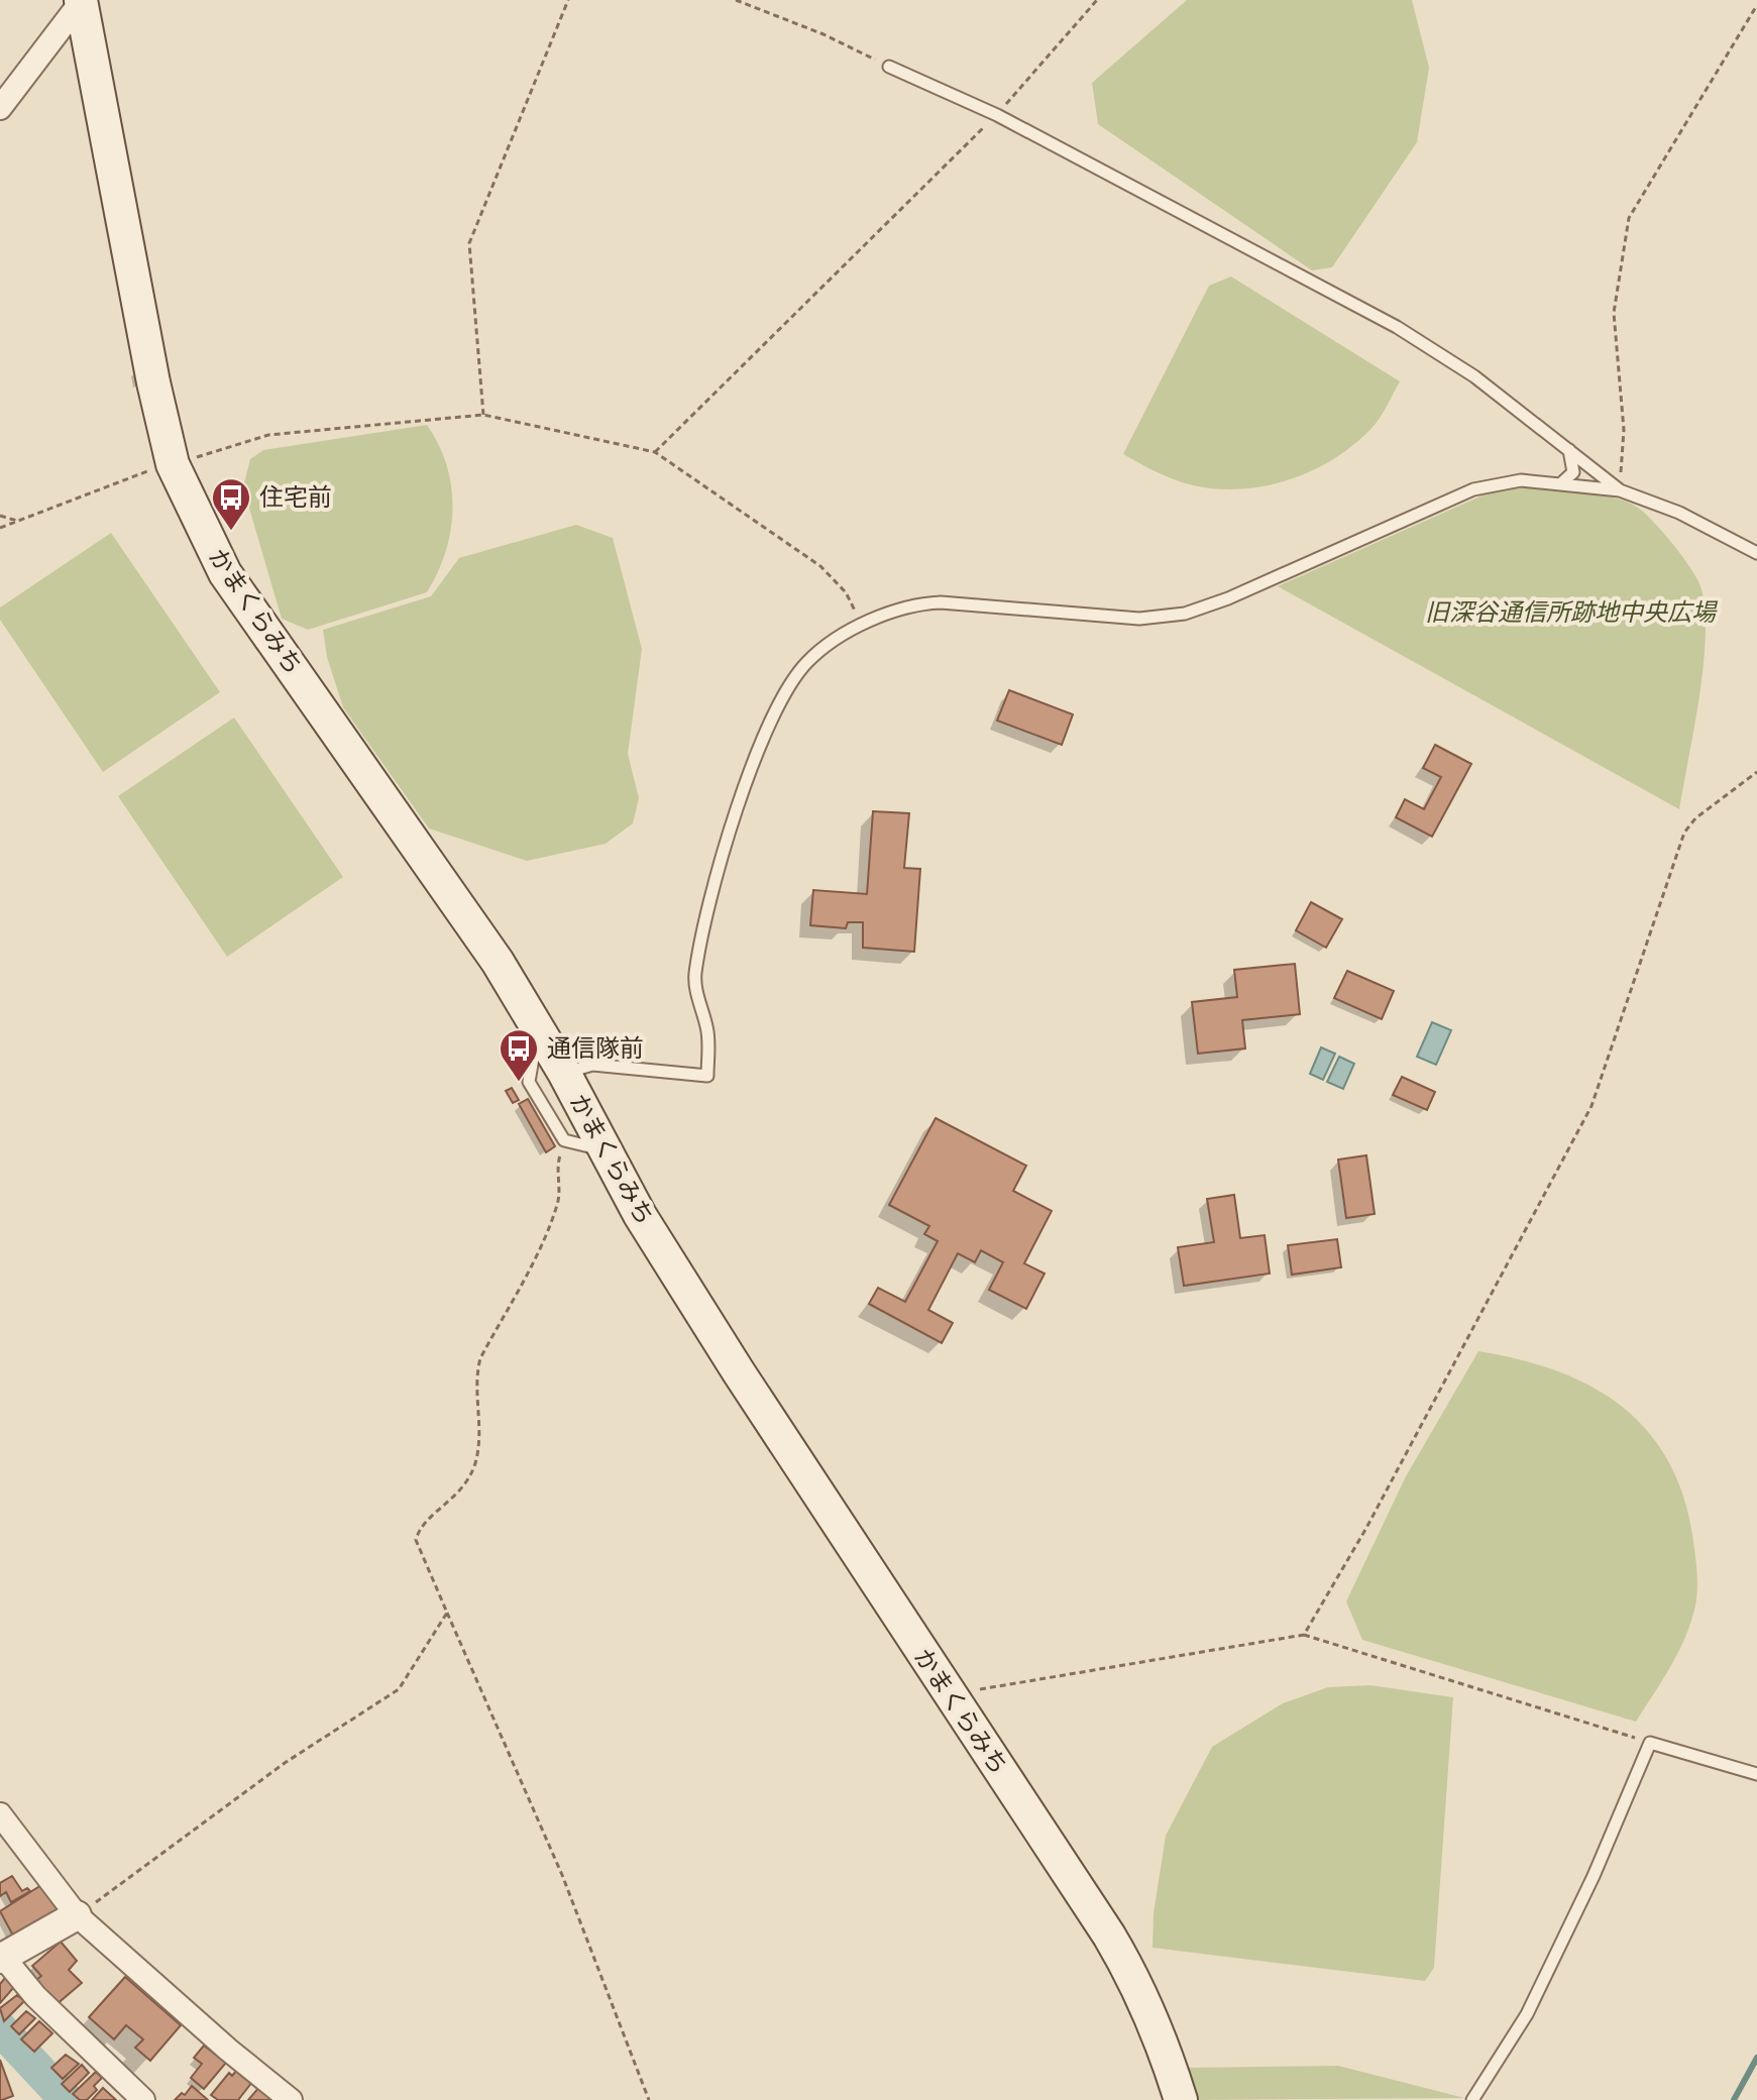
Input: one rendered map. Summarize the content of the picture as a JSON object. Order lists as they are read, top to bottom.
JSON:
{
  "streets": {
    "main road": ["かまくらみち"]
  },
  "parks": ["旧深谷通信所跡地中央広場"],
  "places": {
    "bus stop": ["住宅前", "通信隊前"]
  }
}
